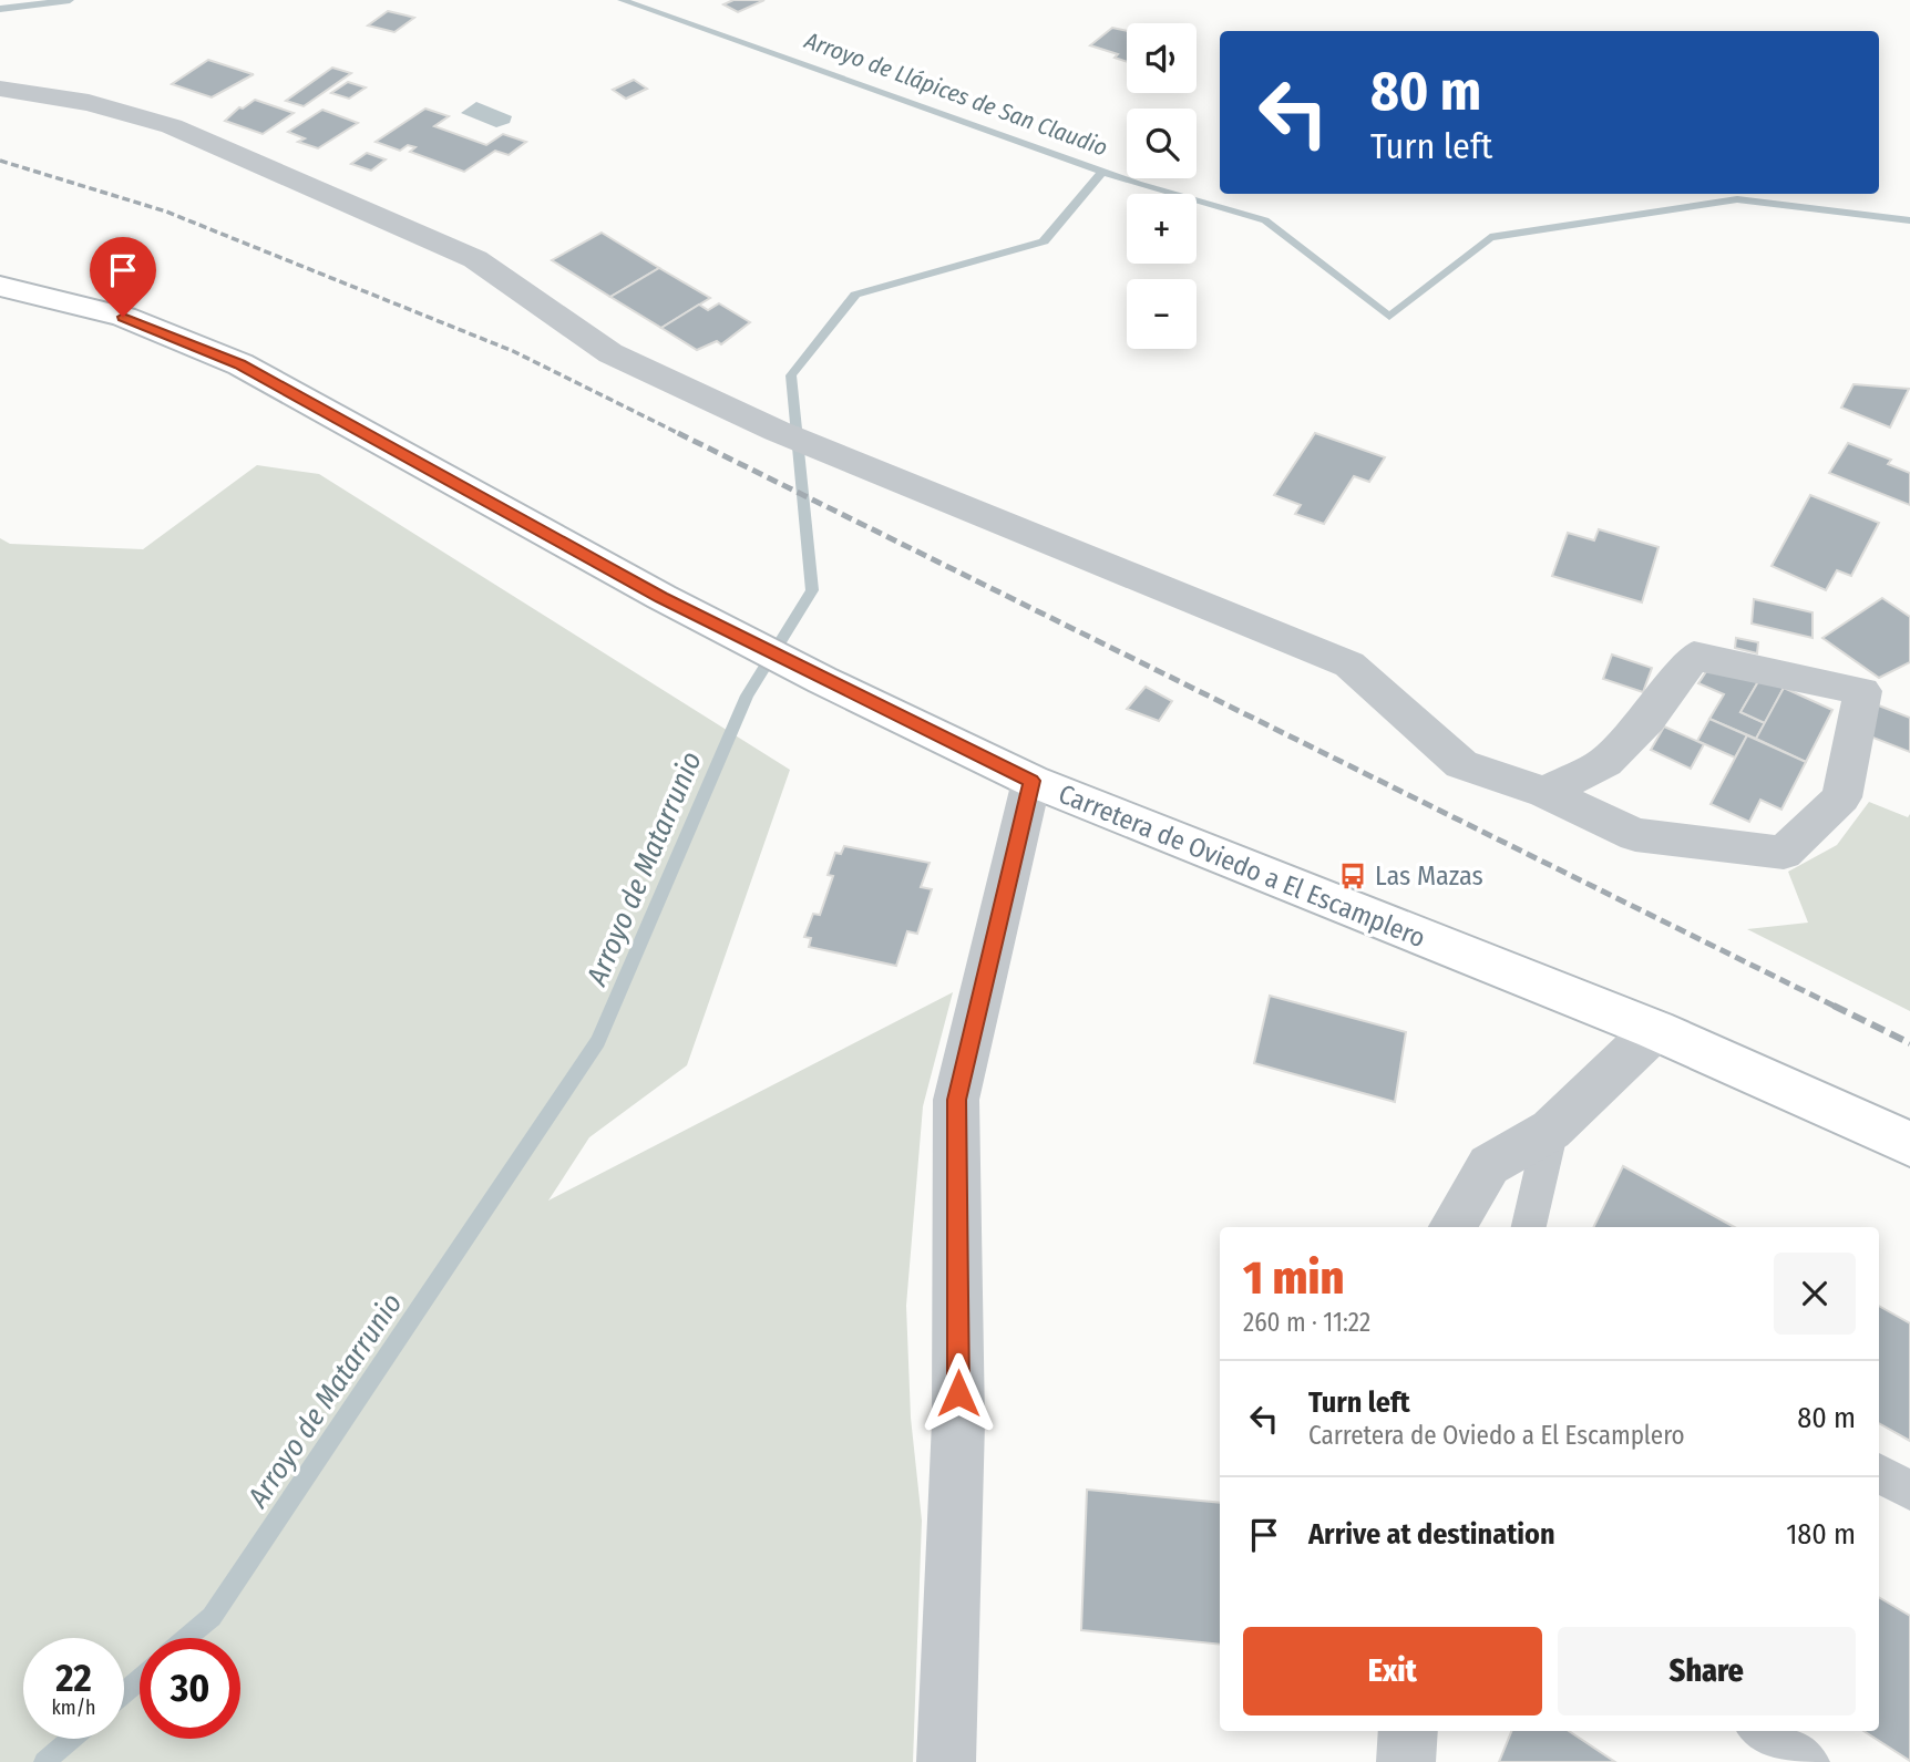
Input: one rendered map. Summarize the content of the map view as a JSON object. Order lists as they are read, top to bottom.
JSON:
{
  "streets": {
    "street": ["Carretera de Oviedo a El Escamplero"]
  },
  "water": ["Arroyo de Llápices de San Claudio", "Arroyo de Matarrunio"],
  "places": {
    "bus stop": ["Las Mazas"]
  },
  "page": {
    "map_buttons": ["+", "−"],
    "turn": ["80 m", "Turn left"],
    "heading": ["1 min", "260 m · 11:22"],
    "list": [
      {
        "name": "Turn left",
        "note": "Carretera de Oviedo a El Escamplero",
        "value": "80 m"
      },
      {
        "name": "Arrive at destination",
        "value": "180 m"
      }
    ],
    "buttons": ["Exit", "Share"],
    "speed": "22 km/h",
    "limit": "30"
  }
}
